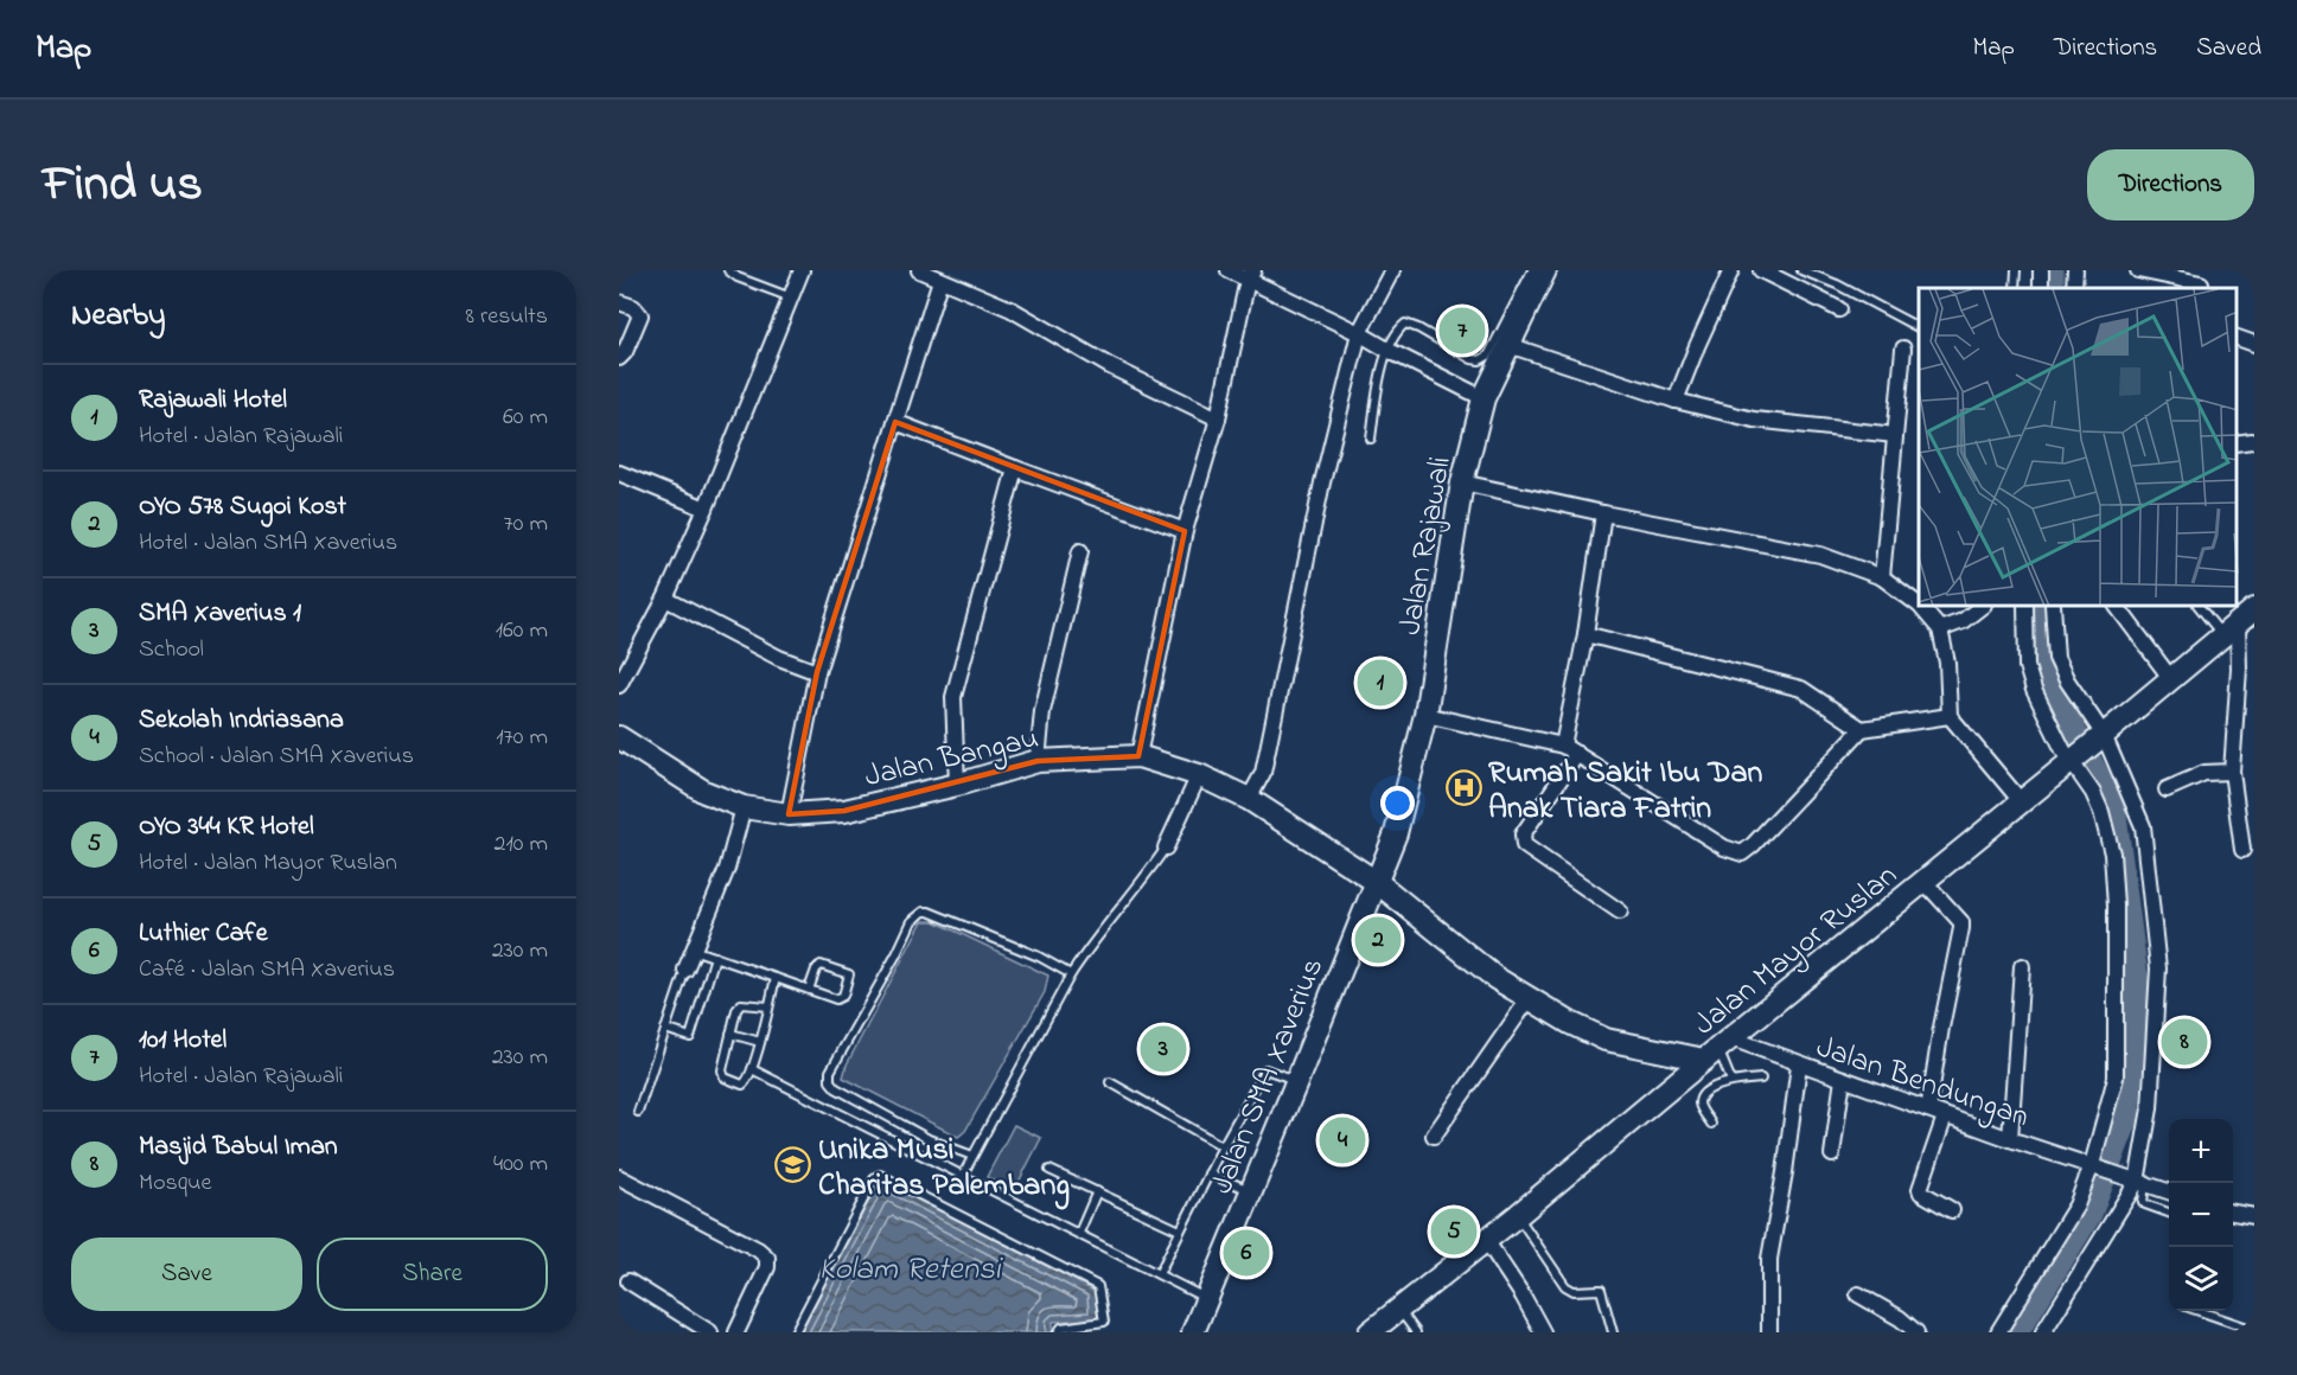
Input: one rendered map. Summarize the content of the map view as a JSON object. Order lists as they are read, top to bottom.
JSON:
{
  "streets": {
    "street": [
      "Jalan Rajawali",
      "Jalan Bangau",
      "Jalan Mayor Ruslan",
      "Jalan SMA Xaverius",
      "Jalan Bendungan"
    ]
  },
  "crossings": [
    ["Jalan Rajawali", "Jalan SMA Xaverius"],
    ["Jalan Bangau", "Jalan Mayor Ruslan"],
    ["Jalan Bangau", "Jalan SMA Xaverius"],
    ["Jalan Bangau", "Jalan Bendungan"],
    ["Jalan Mayor Ruslan", "Jalan Bendungan"]
  ],
  "water": ["Kolam Retensi"],
  "places": {
    "hospital": ["Rumah Sakit Ibu Dan Anak Tiara Fatrin"],
    "school or university": ["Unika Musi Charitas Palembang"]
  },
  "page": {
    "header": "Map",
    "nav": ["Map", "Directions", "Saved"],
    "title": "Find us",
    "buttons": [
      "Directions",
      ["Save", "Share"]
    ],
    "heading": ["Nearby", "8 results"],
    "pins": [
      "7",
      "1",
      "2",
      "8",
      "3",
      "4",
      "5",
      "6"
    ],
    "list": [
      {
        "mark": "1",
        "name": "Rajawali Hotel",
        "note": "Hotel · Jalan Rajawali",
        "value": "60 m"
      },
      {
        "mark": "2",
        "name": "OYO 578 Sugoi Kost",
        "note": "Hotel · Jalan SMA Xaverius",
        "value": "70 m"
      },
      {
        "mark": "3",
        "name": "SMA Xaverius 1",
        "note": "School",
        "value": "160 m"
      },
      {
        "mark": "4",
        "name": "Sekolah Indriasana",
        "note": "School · Jalan SMA Xaverius",
        "value": "170 m"
      },
      {
        "mark": "5",
        "name": "OYO 344 KR Hotel",
        "note": "Hotel · Jalan Mayor Ruslan",
        "value": "210 m"
      },
      {
        "mark": "6",
        "name": "Luthier Cafe",
        "note": "Café · Jalan SMA Xaverius",
        "value": "230 m"
      },
      {
        "mark": "7",
        "name": "101 Hotel",
        "note": "Hotel · Jalan Rajawali",
        "value": "230 m"
      },
      {
        "mark": "8",
        "name": "Masjid Babul Iman",
        "note": "Mosque",
        "value": "400 m"
      }
    ],
    "map_buttons": ["+", "−"]
  }
}
